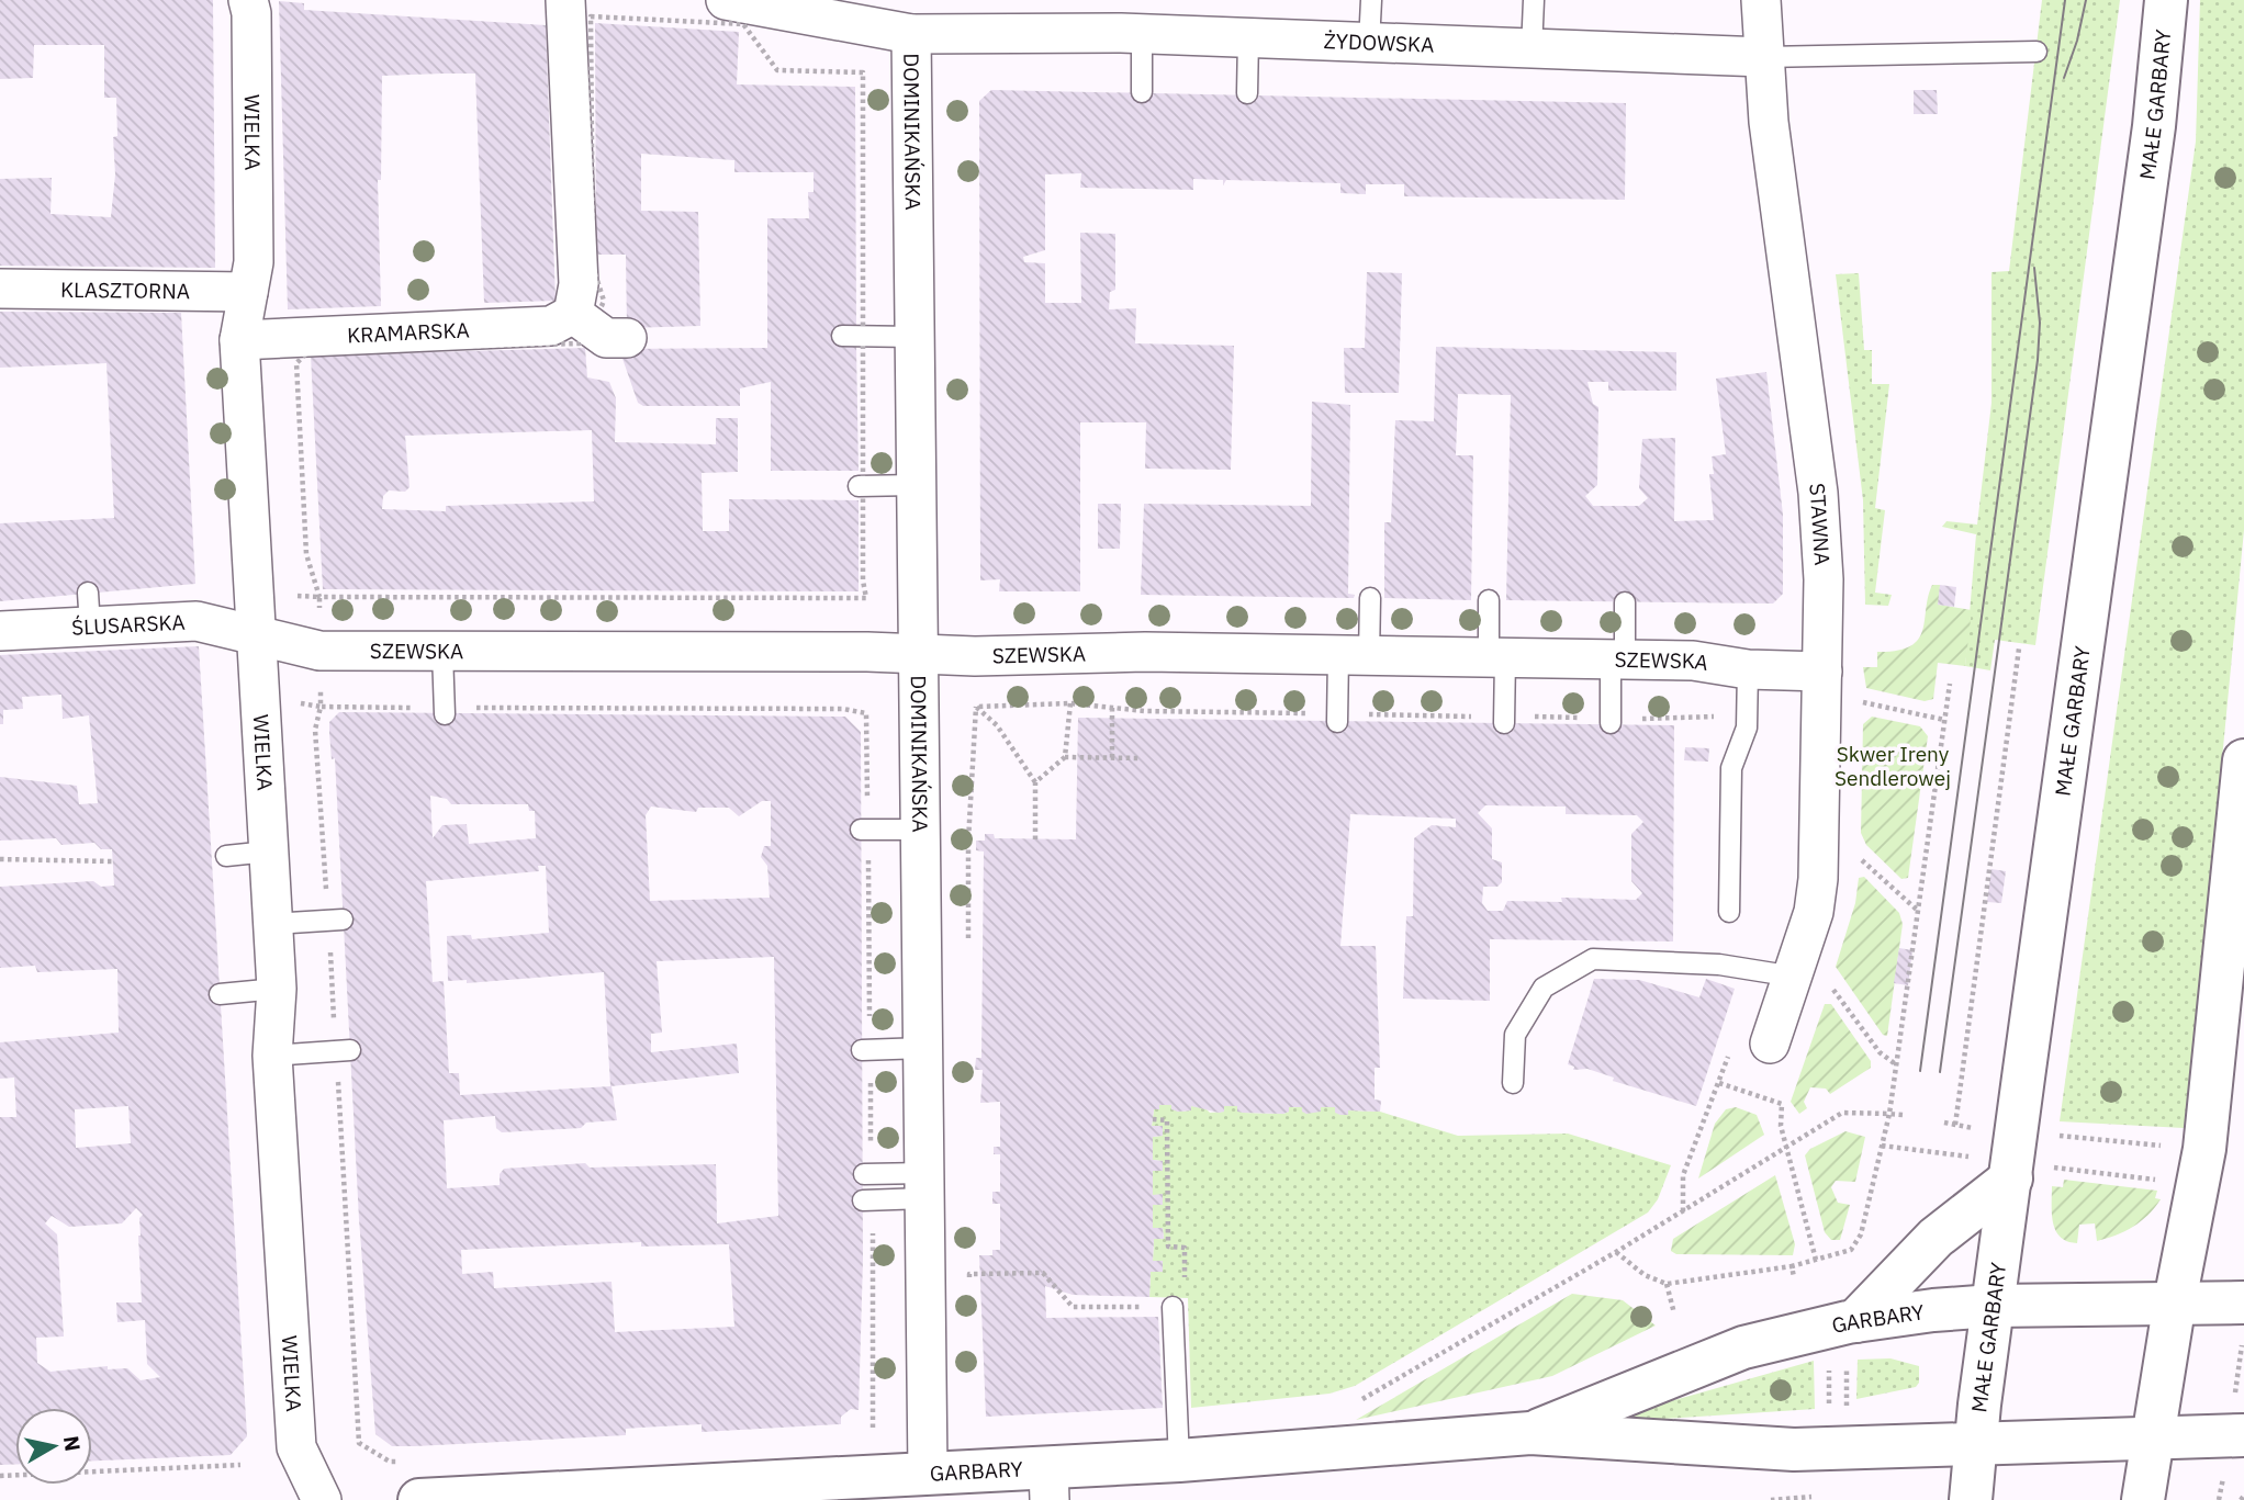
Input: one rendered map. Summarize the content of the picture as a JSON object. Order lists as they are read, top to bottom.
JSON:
{
  "streets": {
    "street": [
      "ŻYDOWSKA",
      "MAŁE GARBARY",
      "DOMINIKAŃSKA",
      "WIELKA",
      "KLASZTORNA",
      "KRAMARSKA",
      "STAWNA",
      "ŚLUSARSKA",
      "SZEWSKA",
      "GARBARY"
    ]
  },
  "crossings": [
    ["ŻYDOWSKA", "DOMINIKAŃSKA"],
    ["ŻYDOWSKA", "STAWNA"],
    ["MAŁE GARBARY", "GARBARY"],
    ["DOMINIKAŃSKA", "SZEWSKA"],
    ["DOMINIKAŃSKA", "GARBARY"],
    ["WIELKA", "KLASZTORNA"],
    ["WIELKA", "KRAMARSKA"],
    ["WIELKA", "ŚLUSARSKA"],
    ["WIELKA", "SZEWSKA"],
    ["STAWNA", "SZEWSKA"],
    ["ŚLUSARSKA", "SZEWSKA"]
  ],
  "parks": ["Skwer Ireny Sendlerowej"],
  "north": "right"
}
